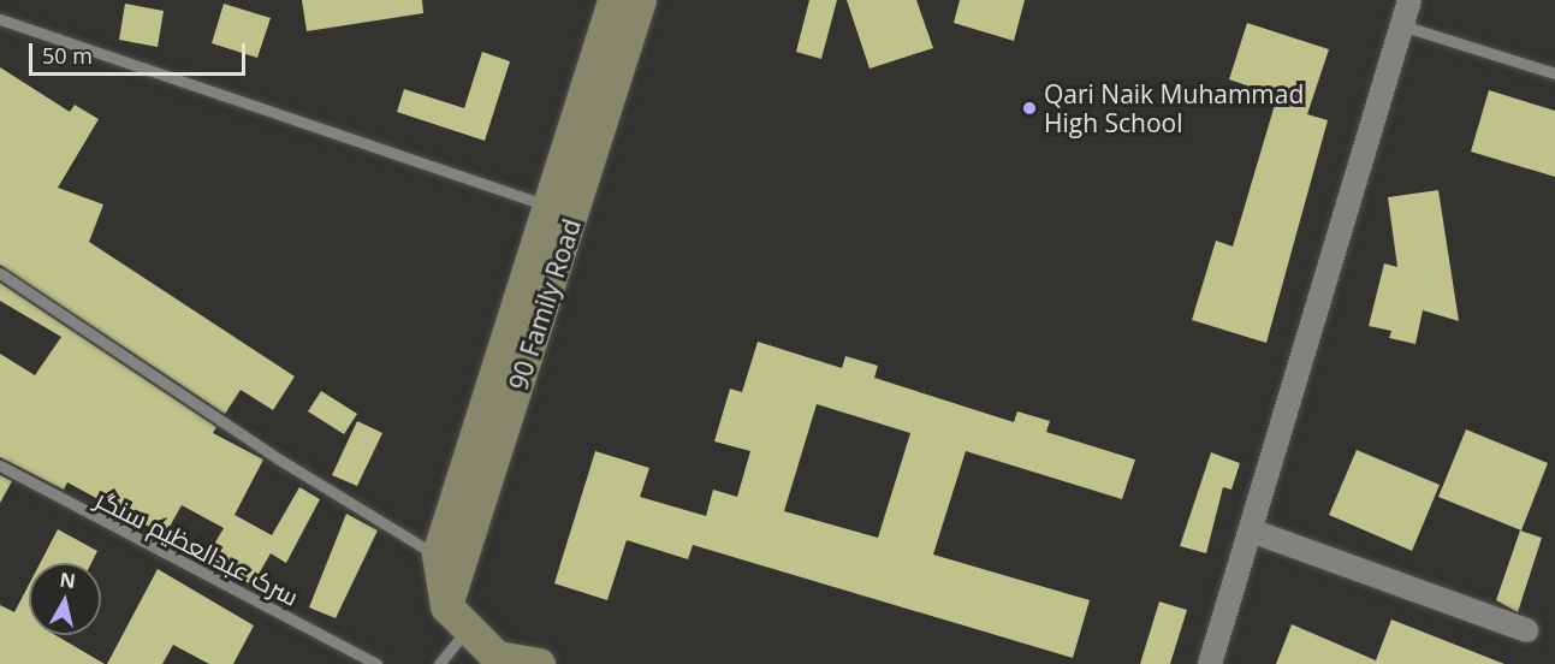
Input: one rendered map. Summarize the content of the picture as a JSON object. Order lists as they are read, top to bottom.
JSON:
{
  "streets": {
    "street": ["90 Family Road"],
    "lane": ["سرک عبدالعظیم سنگر"]
  },
  "places": ["Qari Naik Muhammad High School"],
  "scale_bar": "50 m",
  "north": "top"
}
